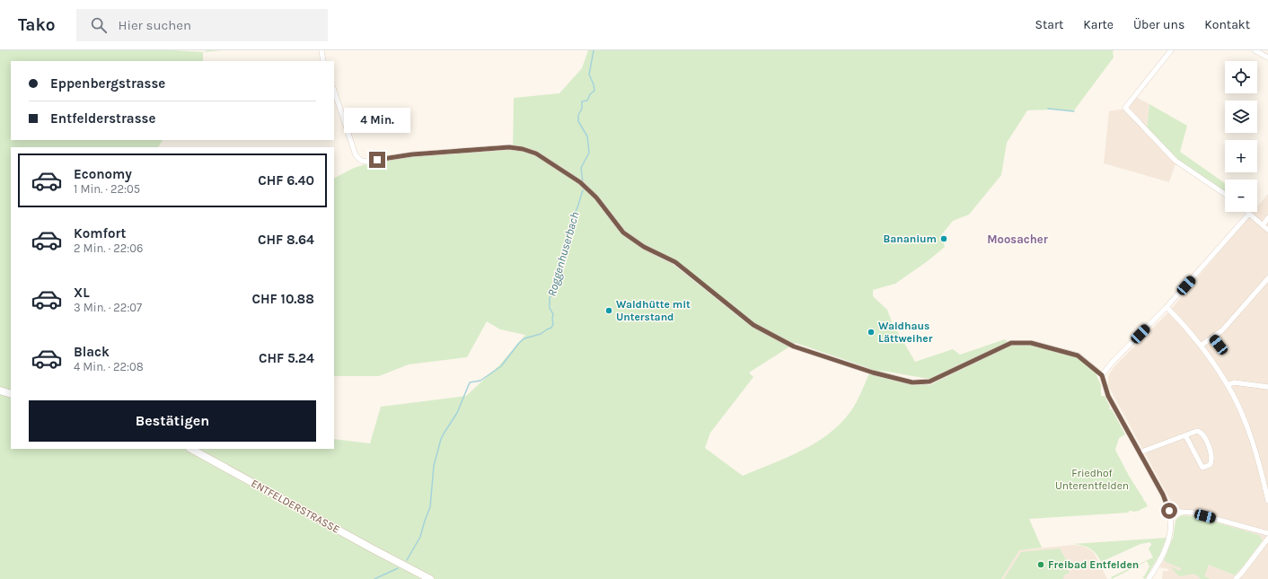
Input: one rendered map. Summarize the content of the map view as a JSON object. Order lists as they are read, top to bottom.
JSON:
{
  "streets": {
    "street": ["ENTFELDERSTRASSE"]
  },
  "districts": ["Moosacher"],
  "water": ["Roggenhuserbach"],
  "parks": ["Friedhof Unterentfelden"],
  "places": [
    "Bananium",
    "Waldhütte mit Unterstand",
    "Waldhaus Lättweiher",
    "Freibad Entfelden"
  ],
  "page": {
    "header": "Tako",
    "search": "Hier suchen",
    "nav": [
      "Start",
      "Karte",
      "Über uns",
      "Kontakt"
    ],
    "map_buttons": ["+", "−"],
    "banner": ["Eppenbergstrasse", "Entfelderstrasse"],
    "bubble": "4 Min.",
    "list": [
      {
        "name": "Economy",
        "note": "1 Min. · 22:05",
        "value": "CHF 6.40"
      },
      {
        "name": "Komfort",
        "note": "2 Min. · 22:06",
        "value": "CHF 8.64"
      },
      {
        "name": "XL",
        "note": "3 Min. · 22:07",
        "value": "CHF 10.88"
      },
      {
        "name": "Black",
        "note": "4 Min. · 22:08",
        "value": "CHF 5.24"
      }
    ],
    "buttons": "Bestätigen"
  }
}
